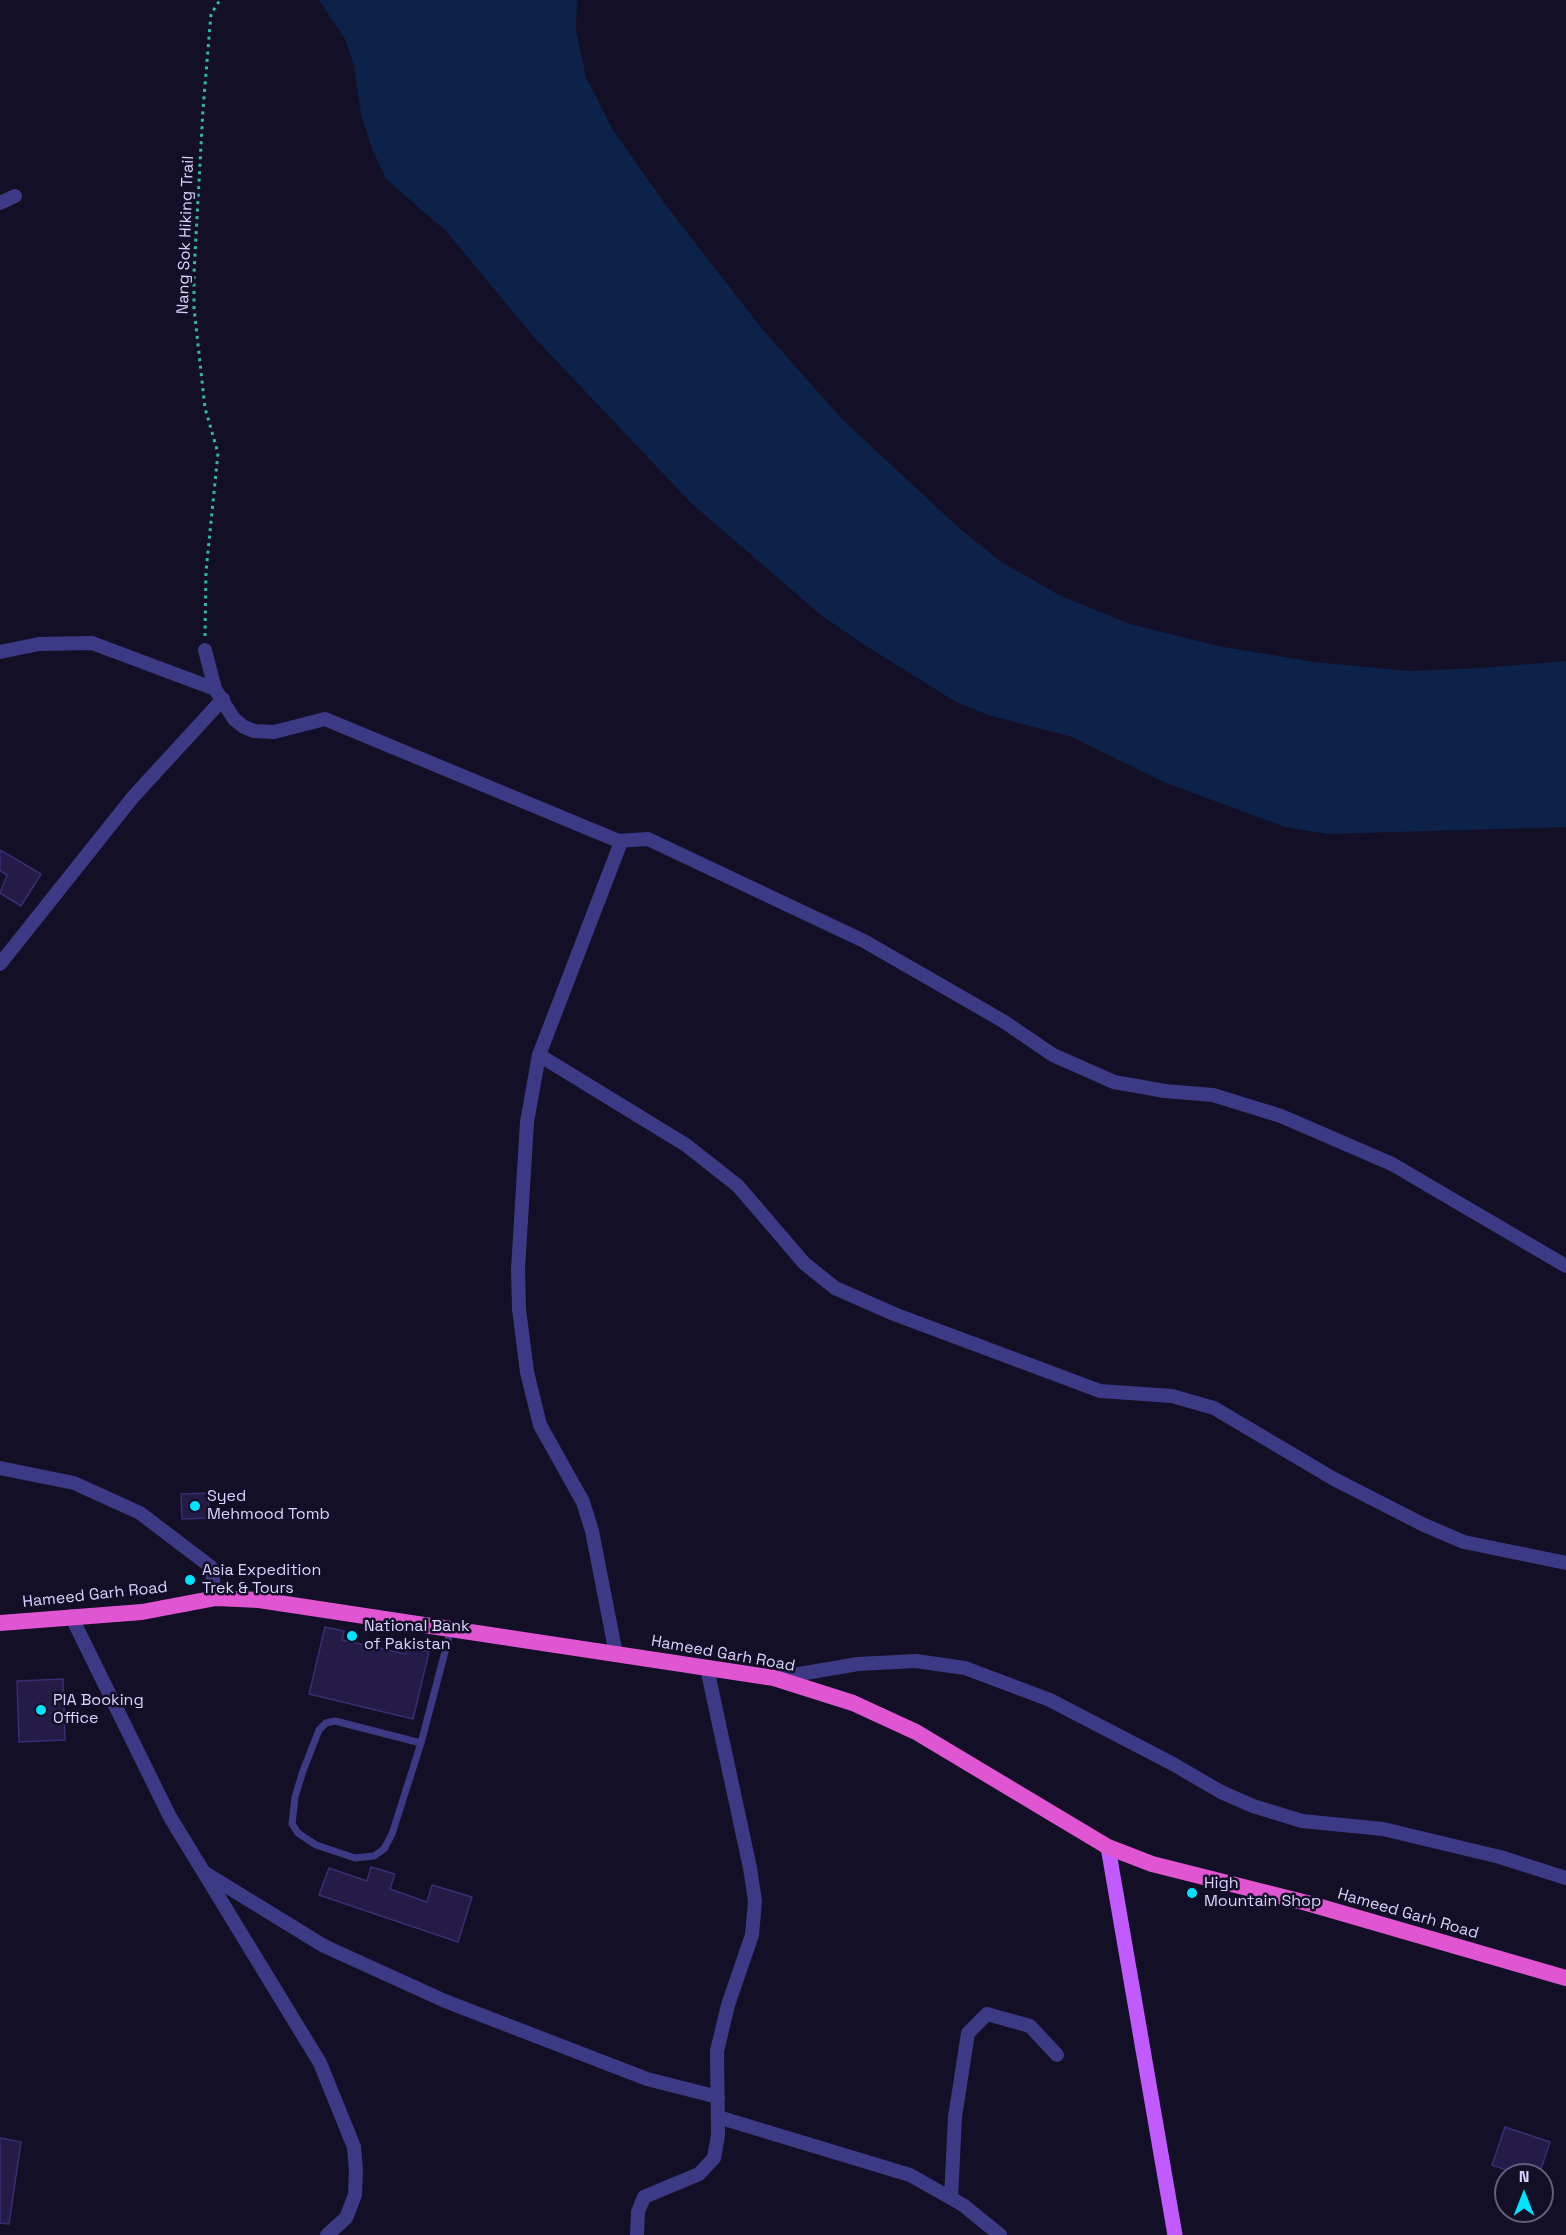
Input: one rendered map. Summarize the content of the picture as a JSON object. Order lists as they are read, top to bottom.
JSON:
{
  "streets": {
    "highway": ["Hameed Garh Road"],
    "path": ["Nang Sok Hiking Trail"]
  },
  "places": [
    "Syed Mehmood Tomb",
    "Asia Expedition Trek & Tours",
    "National Bank of Pakistan",
    "PIA Booking Office",
    "High Mountain Shop"
  ],
  "north": "top"
}
